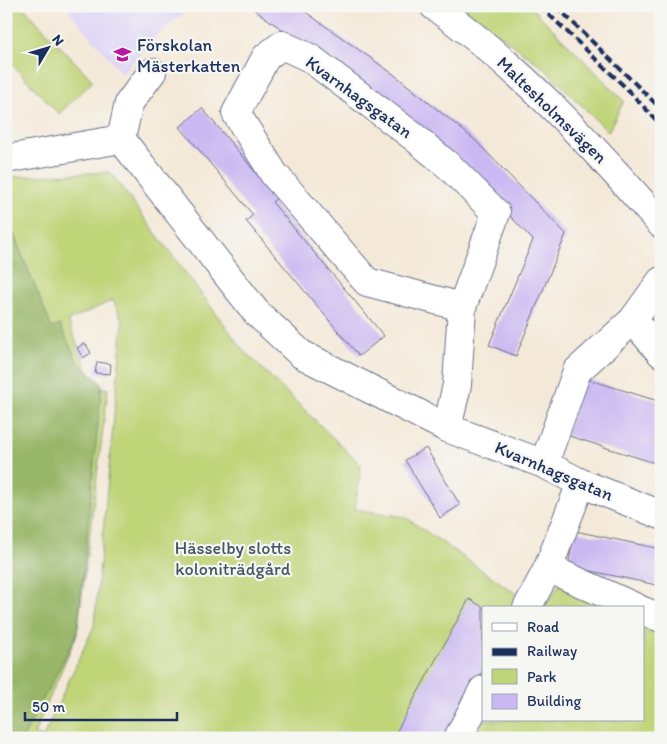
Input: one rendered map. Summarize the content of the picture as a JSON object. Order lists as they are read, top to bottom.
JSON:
{
  "streets": {
    "street": ["Kvarnhagsgatan", "Maltesholmsvägen"]
  },
  "parks": ["Hässelby slotts koloniträdgård"],
  "places": {
    "school or university": ["Förskolan Mästerkatten"]
  },
  "legend": [
    "Road",
    "Railway",
    "Park",
    "Building"
  ],
  "scale_bar": "50 m",
  "north": "top right"
}
